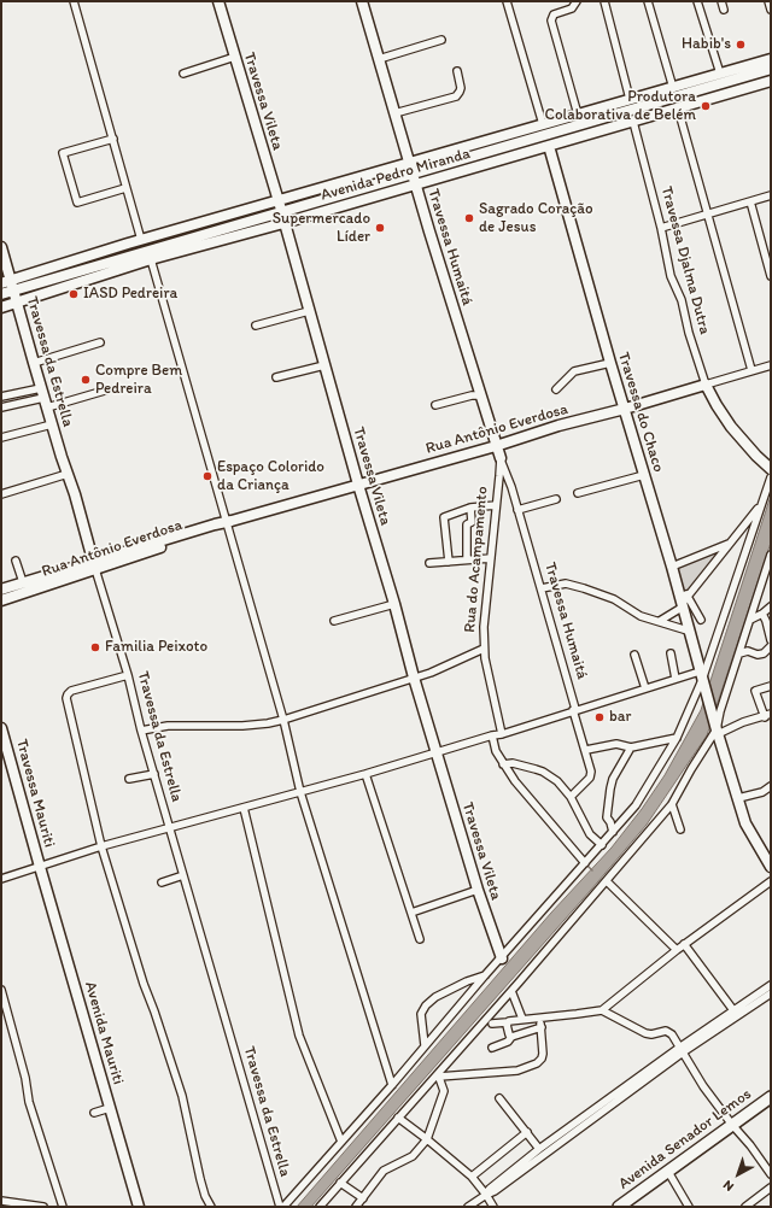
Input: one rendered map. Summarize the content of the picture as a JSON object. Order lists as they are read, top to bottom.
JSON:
{
  "streets": {
    "main road": ["Avenida Senador Lemos"],
    "street": [
      "Travessa Vileta",
      "Avenida Pedro Miranda",
      "Travessa Humaitá",
      "Travessa Djalma Dutra",
      "Travessa da Estrella",
      "Travessa do Chaco",
      "Rua Antônio Everdosa",
      "Rua do Acampamento",
      "Travessa Mauriti",
      "Avenida Mauriti"
    ]
  },
  "crossings": [
    ["Travessa Vileta", "Avenida Pedro Miranda"],
    ["Travessa Vileta", "Rua Antônio Everdosa"],
    ["Avenida Pedro Miranda", "Travessa Humaitá"],
    ["Avenida Pedro Miranda", "Travessa Djalma Dutra"],
    ["Avenida Pedro Miranda", "Travessa da Estrella"],
    ["Avenida Pedro Miranda", "Travessa do Chaco"],
    ["Travessa Humaitá", "Rua Antônio Everdosa"],
    ["Travessa Humaitá", "Rua do Acampamento"],
    ["Travessa Djalma Dutra", "Rua Antônio Everdosa"],
    ["Travessa da Estrella", "Rua Antônio Everdosa"],
    ["Travessa do Chaco", "Rua Antônio Everdosa"],
    ["Rua Antônio Everdosa", "Rua do Acampamento"],
    ["Travessa Mauriti", "Avenida Mauriti"]
  ],
  "places": [
    "Habib's",
    "Produtora Colaborativa de Belém",
    "Sagrado Coração de Jesus",
    "Supermercado Líder",
    "IASD Pedreira",
    "Compre Bem Pedreira",
    "Espaço Colorido da Criança",
    "Familia Peixoto",
    "bar"
  ],
  "north": "bottom left"
}
